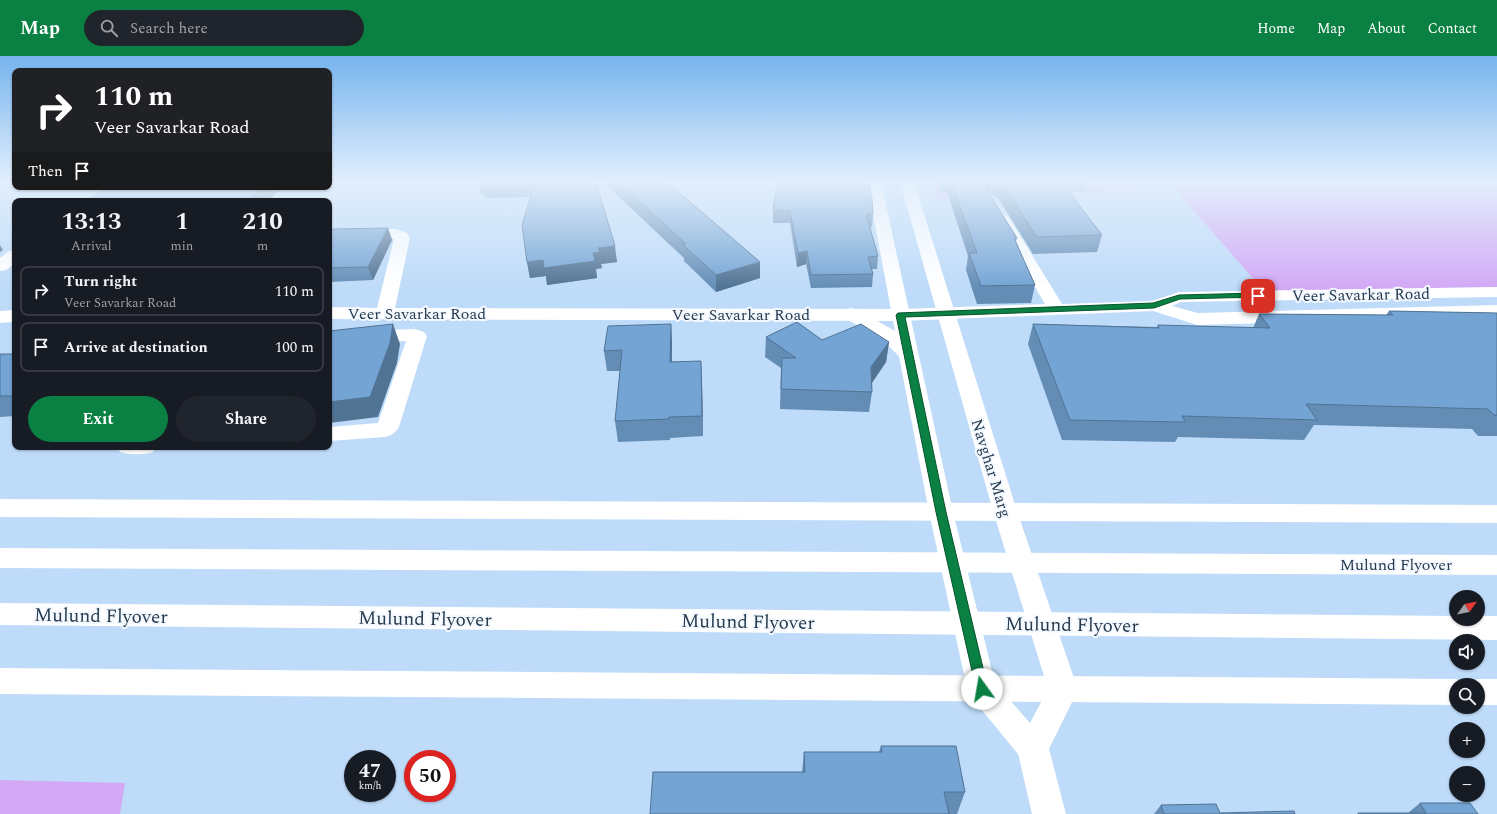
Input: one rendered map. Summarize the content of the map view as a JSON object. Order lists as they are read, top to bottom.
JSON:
{
  "streets": {
    "main road": ["Veer Savarkar Road", "Navghar Marg", "Mulund Flyover"]
  },
  "crossings": [
    ["Veer Savarkar Road", "Navghar Marg"]
  ],
  "north": "top right",
  "page": {
    "header": "Map",
    "search": "Search here",
    "nav": [
      "Home",
      "Map",
      "About",
      "Contact"
    ],
    "turn": ["110 m", "Veer Savarkar Road"],
    "then": "Then",
    "eta": [
      "13:13",
      "Arrival",
      "1",
      "min",
      "210",
      "m"
    ],
    "list": [
      {
        "name": "Turn right",
        "note": "Veer Savarkar Road",
        "value": "110 m"
      },
      {
        "name": "Arrive at destination",
        "value": "100 m"
      }
    ],
    "buttons": ["Exit", "Share"],
    "map_buttons": ["+", "−"],
    "speed": "47 km/h",
    "limit": "50"
  }
}
